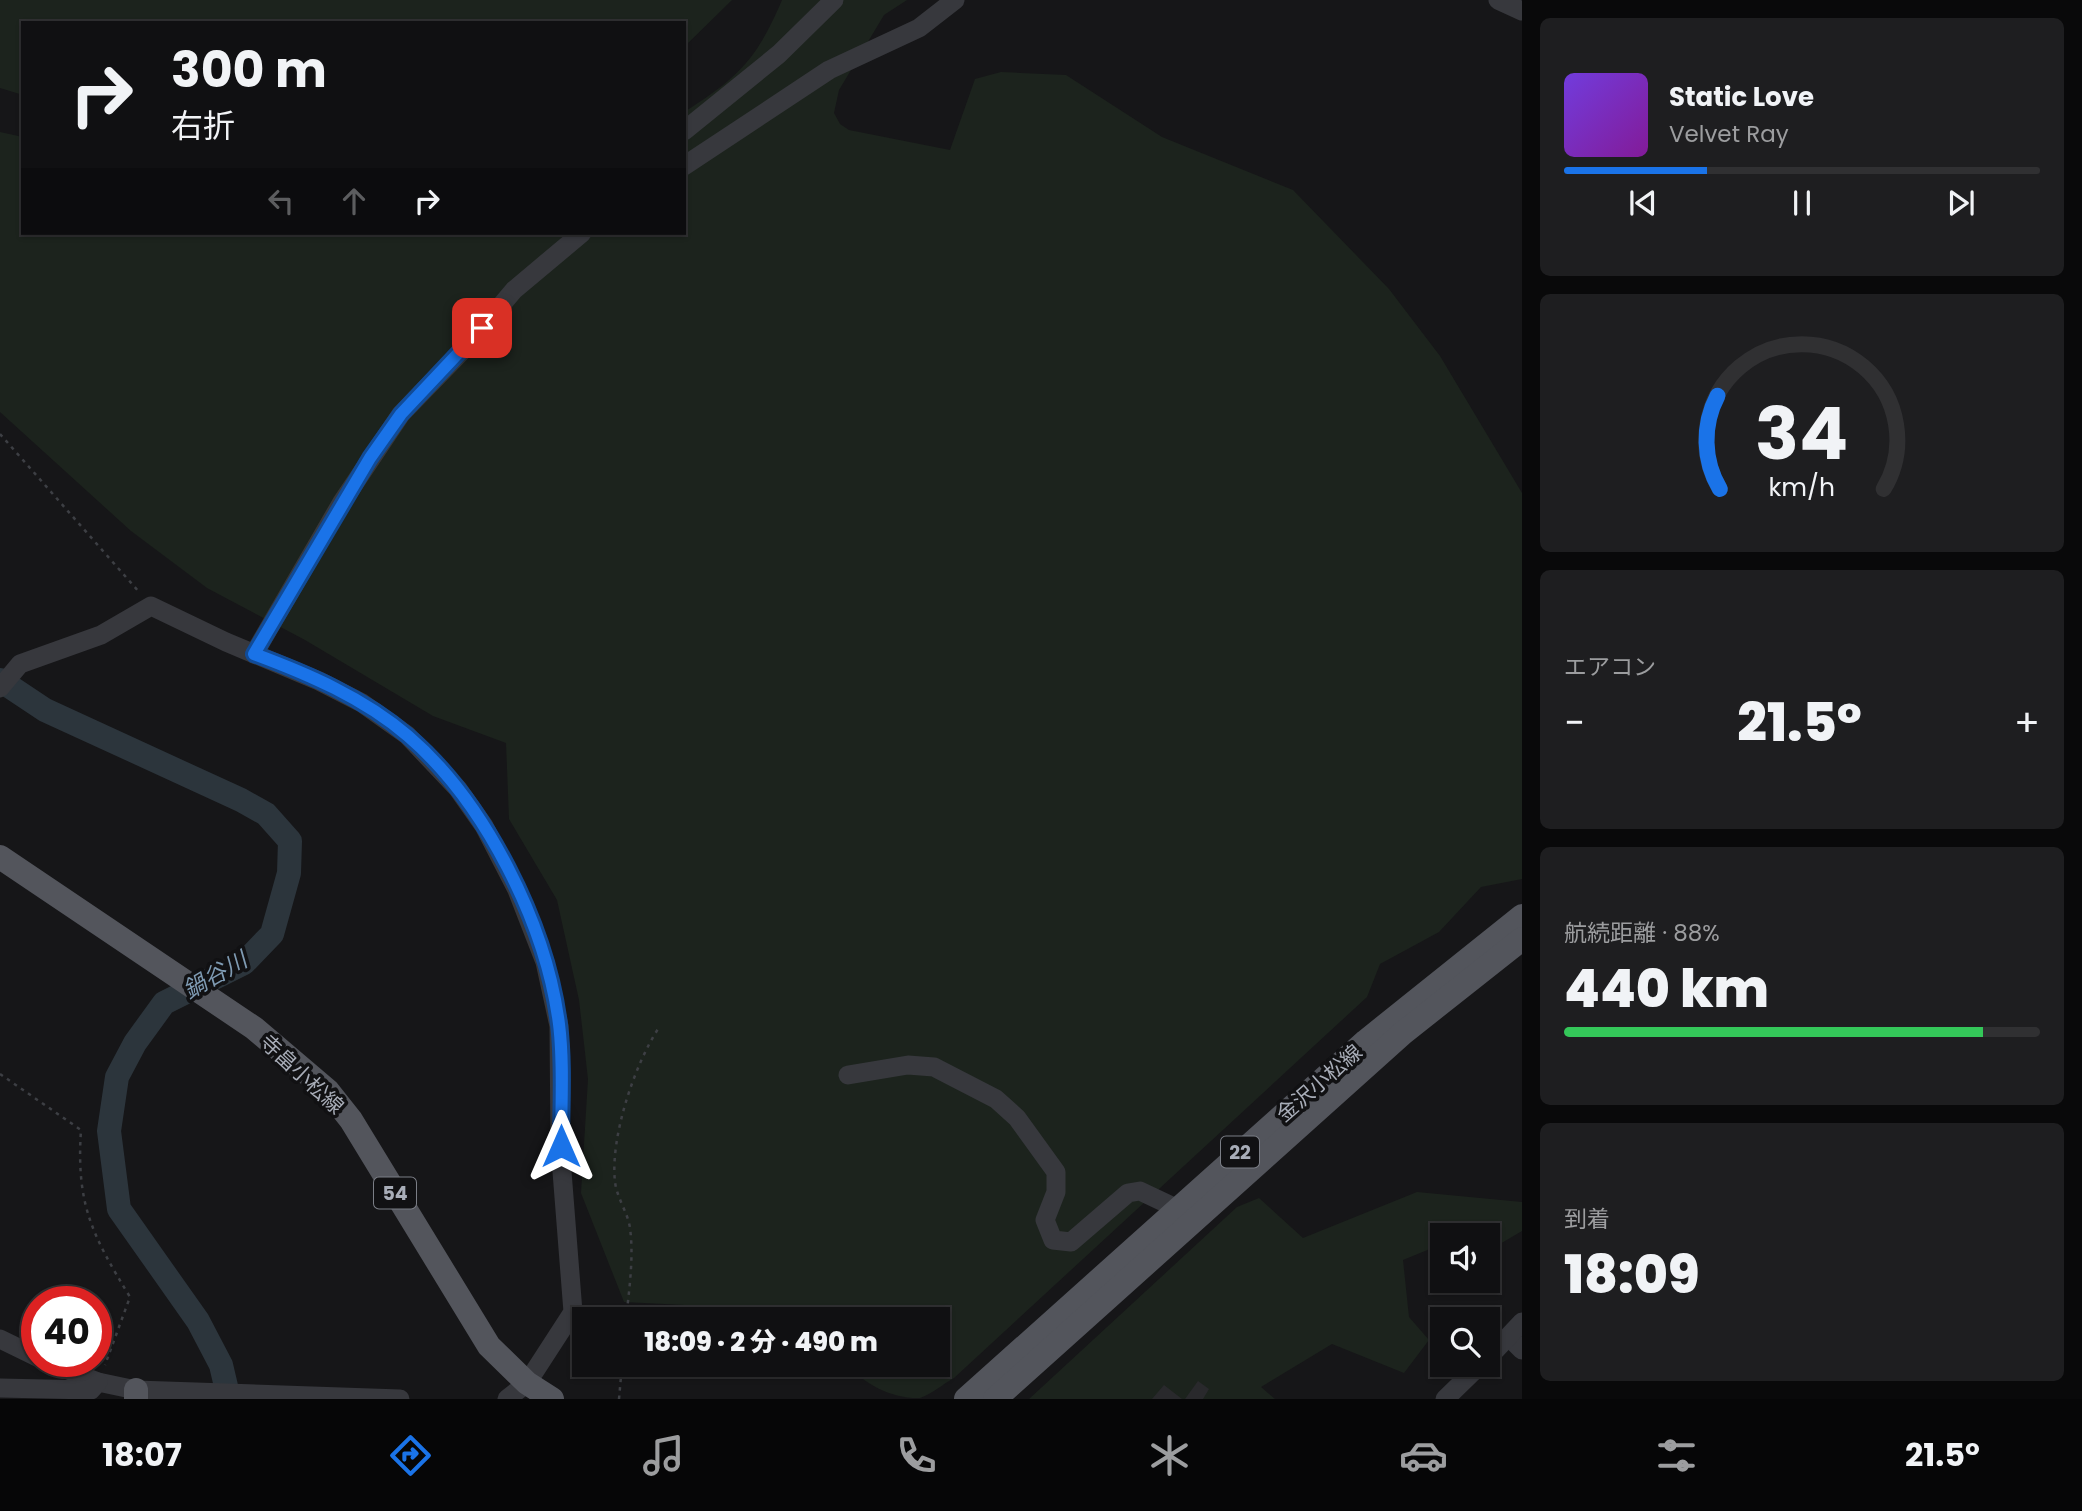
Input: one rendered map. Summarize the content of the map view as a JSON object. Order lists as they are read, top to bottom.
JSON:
{
  "streets": {
    "main road": [
      "寺畠小松線",
      "金沢小松線",
      "22",
      "54"
    ]
  },
  "water": ["鍋谷川"],
  "page": {
    "turn": ["300 m", "右折"],
    "song": ["Static Love", "Velvet Ray"],
    "tile": [
      "エアコン",
      ["航続距離 · 88%", "440 km"],
      ["到着", "18:09"]
    ],
    "heat": ["−", "21.5°", "+"],
    "limit": "40",
    "trip": "18:09 · 2 分 · 490 m",
    "tabs": ["18:07", "21.5°"],
    "gauge": ["34", "km/h"]
  }
}
